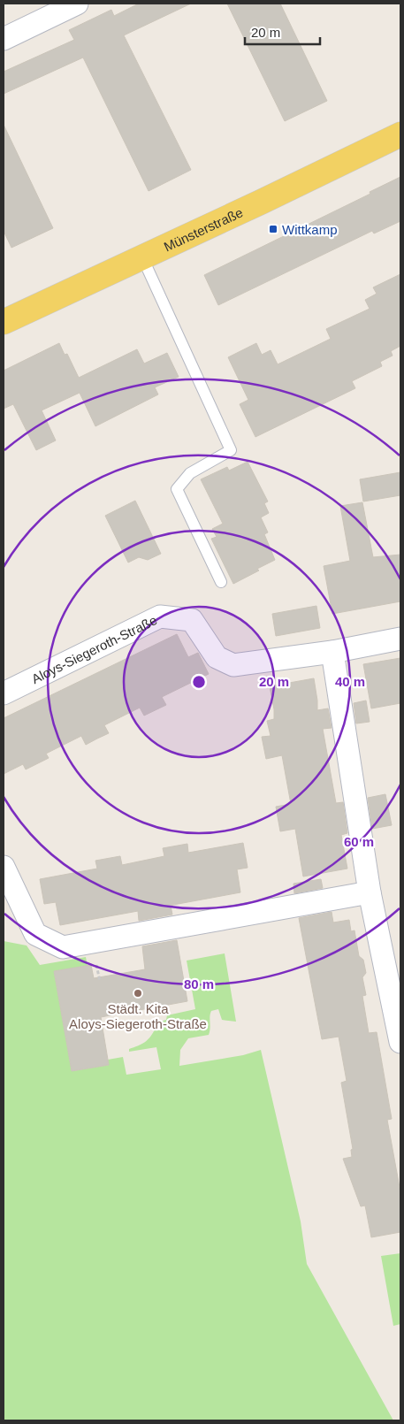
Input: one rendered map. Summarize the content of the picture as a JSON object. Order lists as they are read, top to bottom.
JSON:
{
  "streets": {
    "main road": ["Münsterstraße"],
    "street": ["Aloys-Siegeroth-Straße"]
  },
  "places": {
    "transit": ["Wittkamp"],
    "other": ["Städt. Kita Aloys-Siegeroth-Straße"]
  },
  "scale_bar": "20 m",
  "rings": [
    "20 m",
    "40 m",
    "60 m",
    "80 m"
  ]
}
